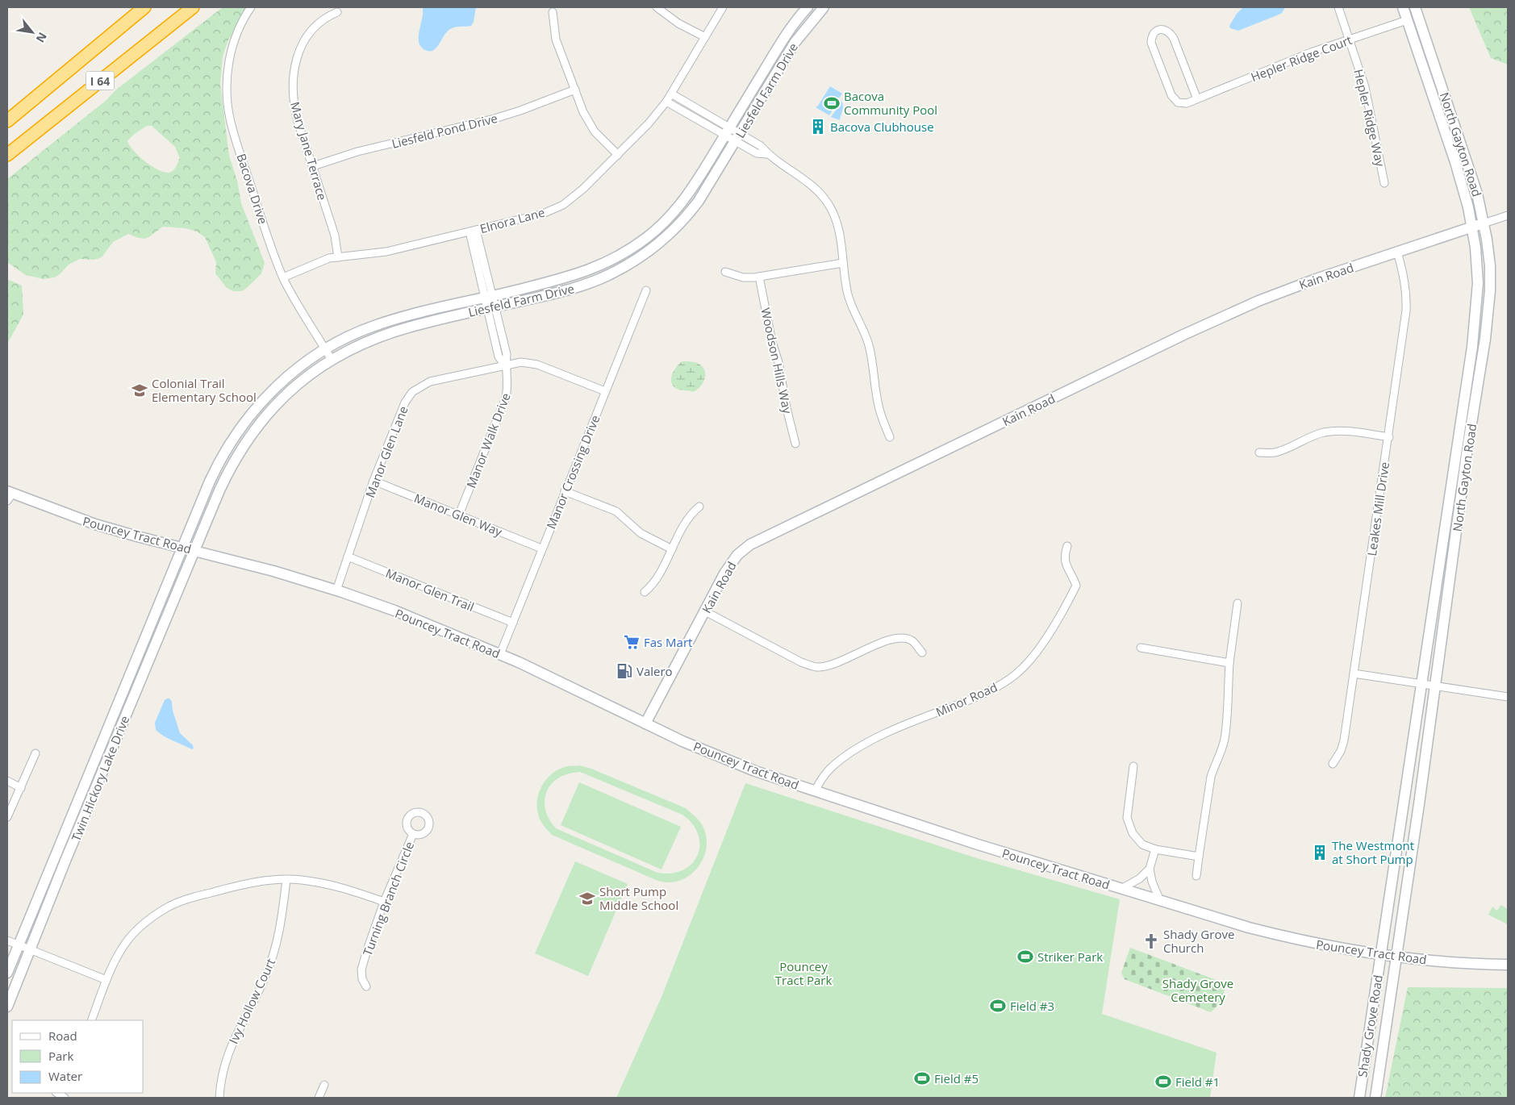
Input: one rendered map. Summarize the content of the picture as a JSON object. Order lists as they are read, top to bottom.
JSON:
{
  "streets": {
    "highway": ["I 64"],
    "main road": [
      "Liesfeld Farm Drive",
      "North Gayton Road",
      "Kain Road",
      "Pouncey Tract Road",
      "Twin Hickory Lake Drive",
      "Shady Grove Road"
    ],
    "street": [
      "Hepler Ridge Court",
      "Hepler Ridge Way",
      "Liesfeld Pond Drive",
      "Mary Jane Terrace",
      "Bacova Drive",
      "Elnora Lane",
      "Woodson Hills Way",
      "Manor Walk Drive",
      "Manor Glen Lane",
      "Manor Crossing Drive",
      "Leakes Mill Drive",
      "Manor Glen Way",
      "Manor Glen Trail",
      "Minor Road",
      "Turning Branch Circle",
      "Ivy Hollow Court"
    ]
  },
  "crossings": [
    ["Hepler Ridge Court", "Hepler Ridge Way"],
    ["Hepler Ridge Court", "North Gayton Road"],
    ["Liesfeld Farm Drive", "Bacova Drive"],
    ["Liesfeld Farm Drive", "Manor Walk Drive"],
    ["Liesfeld Farm Drive", "Pouncey Tract Road"],
    ["Liesfeld Farm Drive", "Twin Hickory Lake Drive"],
    ["Liesfeld Pond Drive", "Mary Jane Terrace"],
    ["North Gayton Road", "Kain Road"],
    ["North Gayton Road", "Pouncey Tract Road"],
    ["North Gayton Road", "Shady Grove Road"],
    ["Mary Jane Terrace", "Elnora Lane"],
    ["Bacova Drive", "Elnora Lane"],
    ["Elnora Lane", "Manor Walk Drive"],
    ["Kain Road", "Leakes Mill Drive"],
    ["Kain Road", "Pouncey Tract Road"],
    ["Manor Walk Drive", "Manor Glen Lane"],
    ["Manor Walk Drive", "Manor Glen Way"],
    ["Manor Glen Lane", "Manor Crossing Drive"],
    ["Manor Glen Lane", "Manor Glen Way"],
    ["Manor Glen Lane", "Pouncey Tract Road"],
    ["Manor Glen Lane", "Manor Glen Trail"],
    ["Manor Crossing Drive", "Manor Glen Way"],
    ["Manor Crossing Drive", "Pouncey Tract Road"],
    ["Manor Crossing Drive", "Manor Glen Trail"],
    ["Pouncey Tract Road", "Minor Road"],
    ["Pouncey Tract Road", "Twin Hickory Lake Drive"],
    ["Pouncey Tract Road", "Shady Grove Road"]
  ],
  "parks": ["Pouncey Tract Park", "Shady Grove Cemetery"],
  "places": {
    "sports": [
      "Bacova Community Pool",
      "Striker Park",
      "Field #3",
      "Field #5",
      "Field #1"
    ],
    "building": ["Bacova Clubhouse", "The Westmont at Short Pump"],
    "school or university": ["Colonial Trail Elementary School", "Short Pump Middle School"],
    "supermarket": ["Fas Mart"],
    "fuel station": ["Valero"],
    "church": ["Shady Grove Church"]
  },
  "legend": ["Road", "Park", "Water"],
  "north": "bottom right"
}
